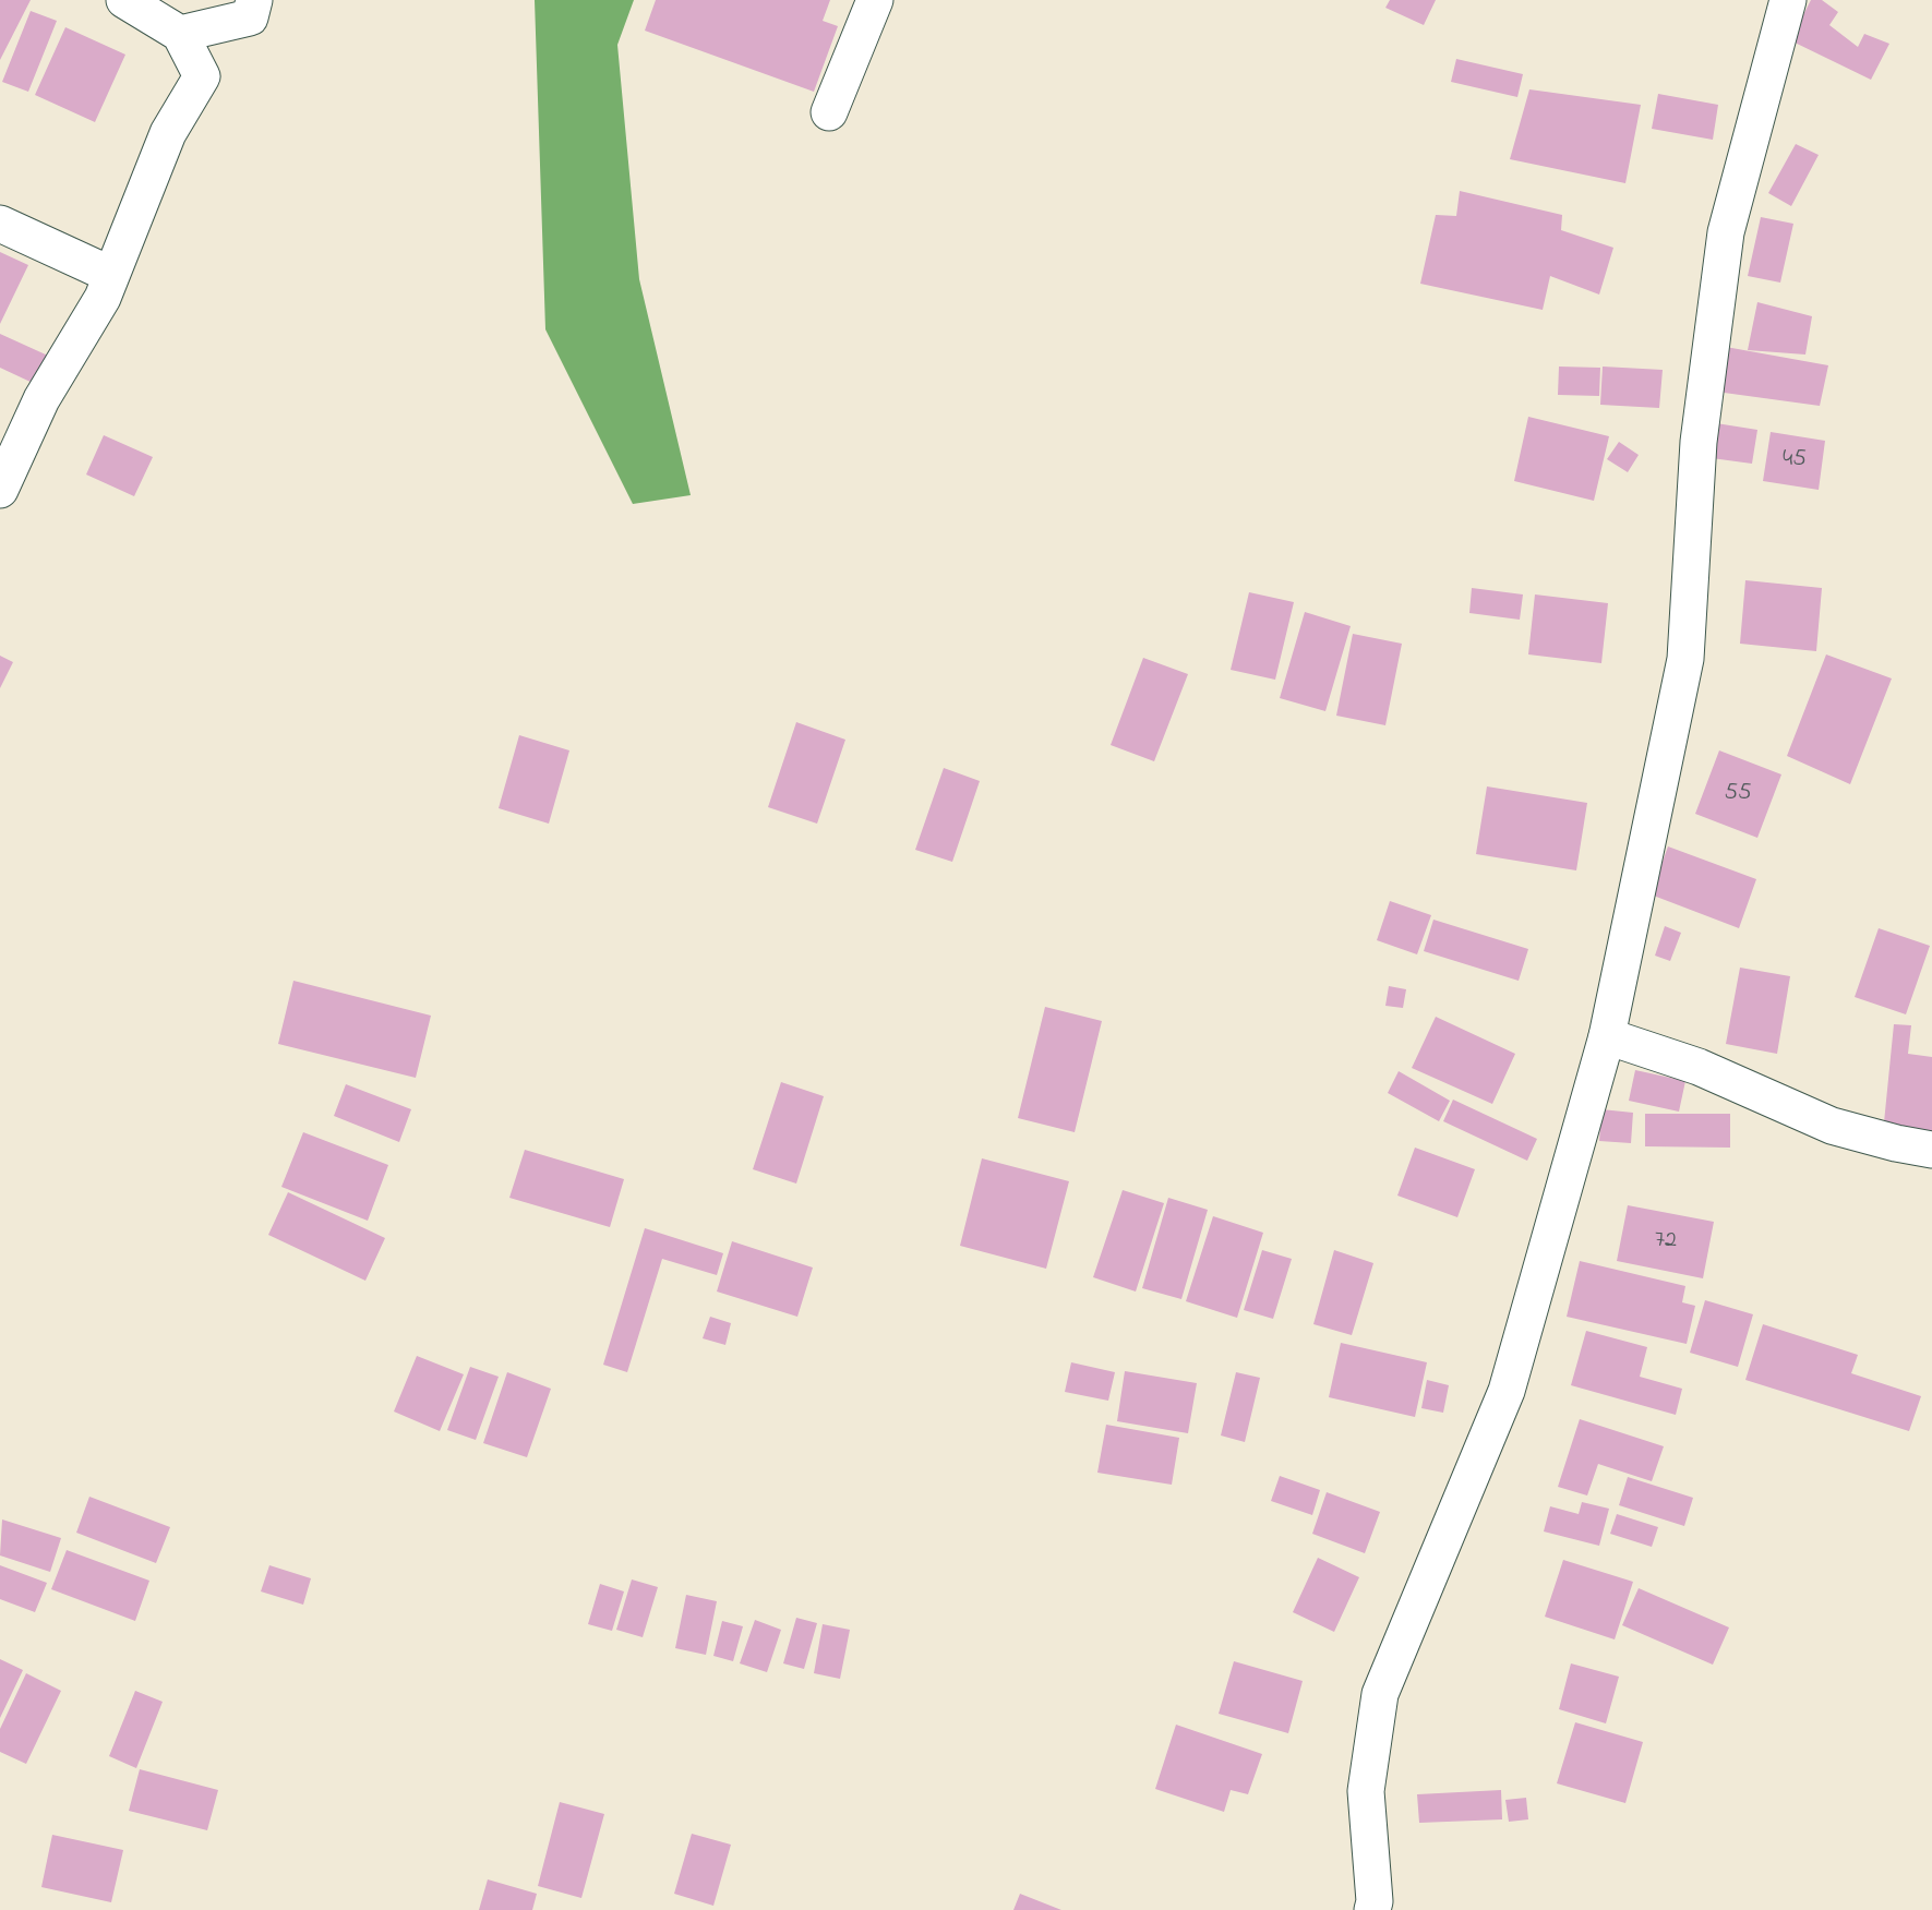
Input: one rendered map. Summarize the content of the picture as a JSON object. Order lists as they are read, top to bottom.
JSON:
{
  "house_numbers": ["45", "55", "72"]
}
